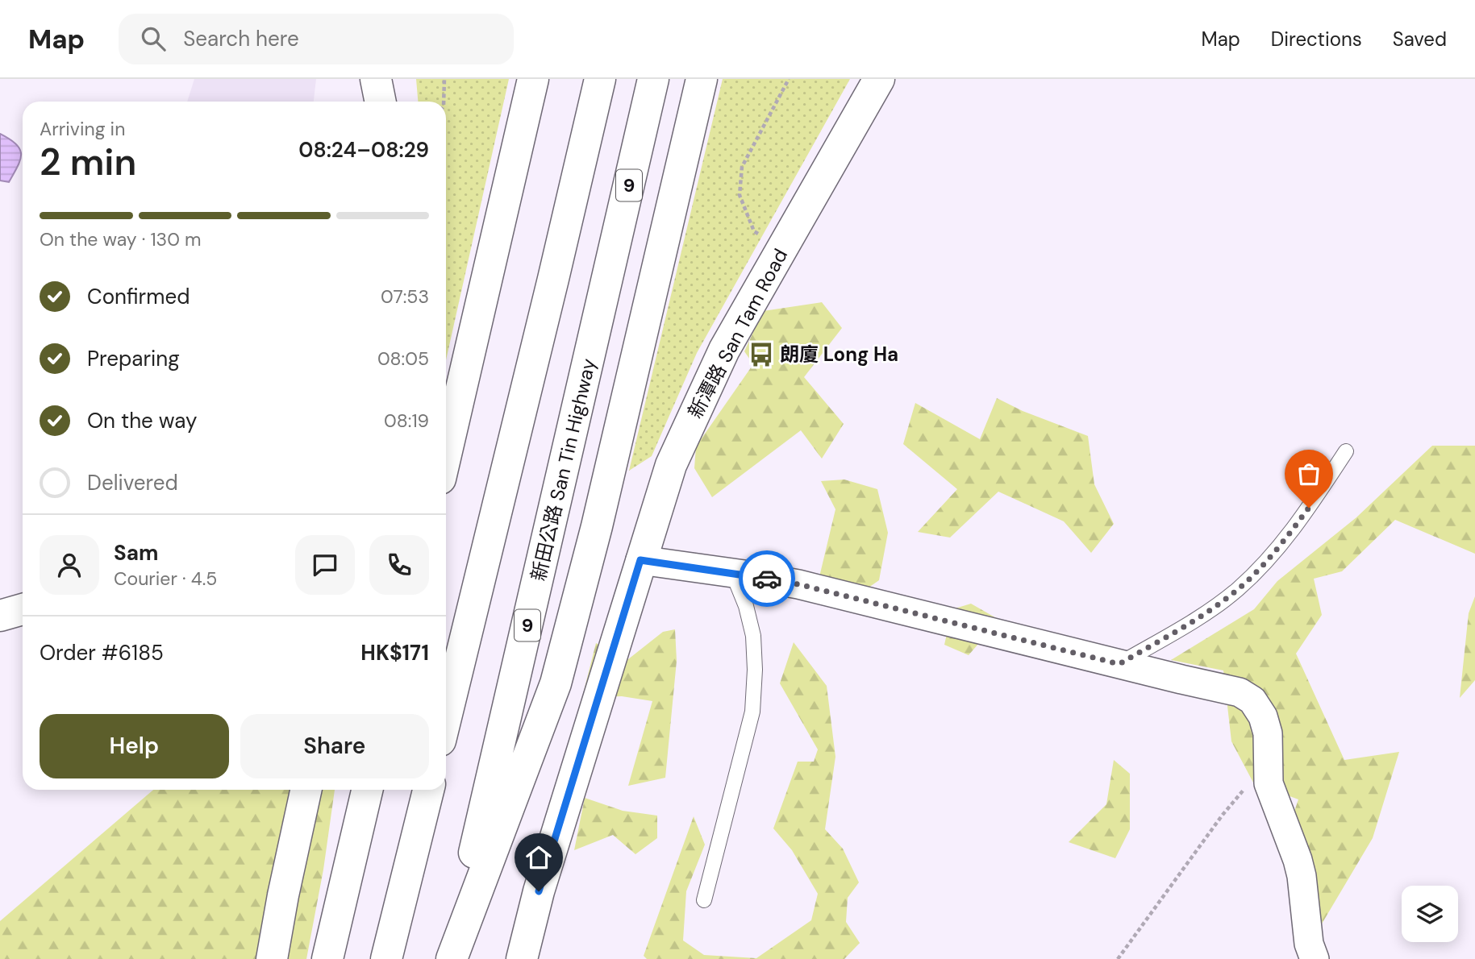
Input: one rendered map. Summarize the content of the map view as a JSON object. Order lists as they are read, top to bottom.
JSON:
{
  "streets": {
    "main road": ["9", "新潭路 San Tam Road", "新田公路 San Tin Highway"]
  },
  "places": {
    "bus stop": ["朗廈 Long Ha"]
  },
  "page": {
    "header": "Map",
    "search": "Search here",
    "nav": ["Map", "Directions", "Saved"],
    "heading": ["2 min", "Arriving in", "08:24–08:29"],
    "panel": [
      "Sam",
      "Courier · 4.5",
      "Order #6185",
      "HK$171"
    ],
    "bar": "On the way · 130 m",
    "list": [
      ["Confirmed", "07:53"],
      ["Preparing", "08:05"],
      ["On the way", "08:19"],
      "Delivered"
    ],
    "buttons": ["Help", "Share"]
  }
}
